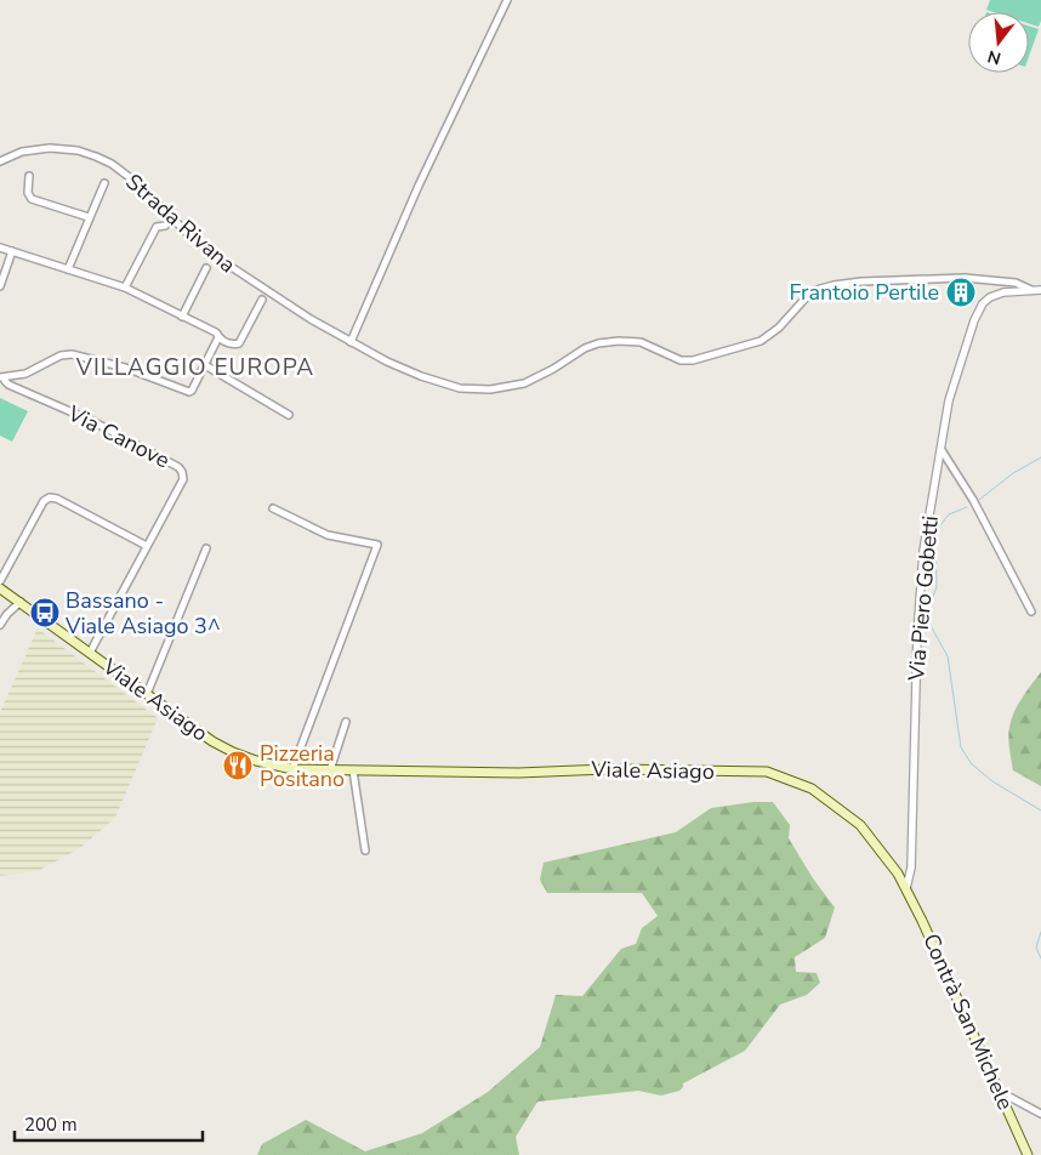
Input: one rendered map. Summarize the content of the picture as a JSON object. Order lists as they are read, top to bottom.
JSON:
{
  "streets": {
    "main road": ["Viale Asiago", "Contrà San Michele"],
    "street": ["Strada Rivana", "Via Canove", "Via Piero Gobetti"]
  },
  "crossings": [
    ["Strada Rivana", "Via Piero Gobetti"],
    ["Via Canove", "Viale Asiago"],
    ["Via Piero Gobetti", "Viale Asiago"],
    ["Via Piero Gobetti", "Contrà San Michele"],
    ["Viale Asiago", "Contrà San Michele"]
  ],
  "districts": ["VILLAGGIO EUROPA"],
  "places": {
    "building": ["Frantoio Pertile"],
    "bus stop": ["Bassano - Viale Asiago 3^"],
    "restaurant": ["Pizzeria Positano"]
  },
  "scale_bar": "200 m",
  "north": "bottom"
}
